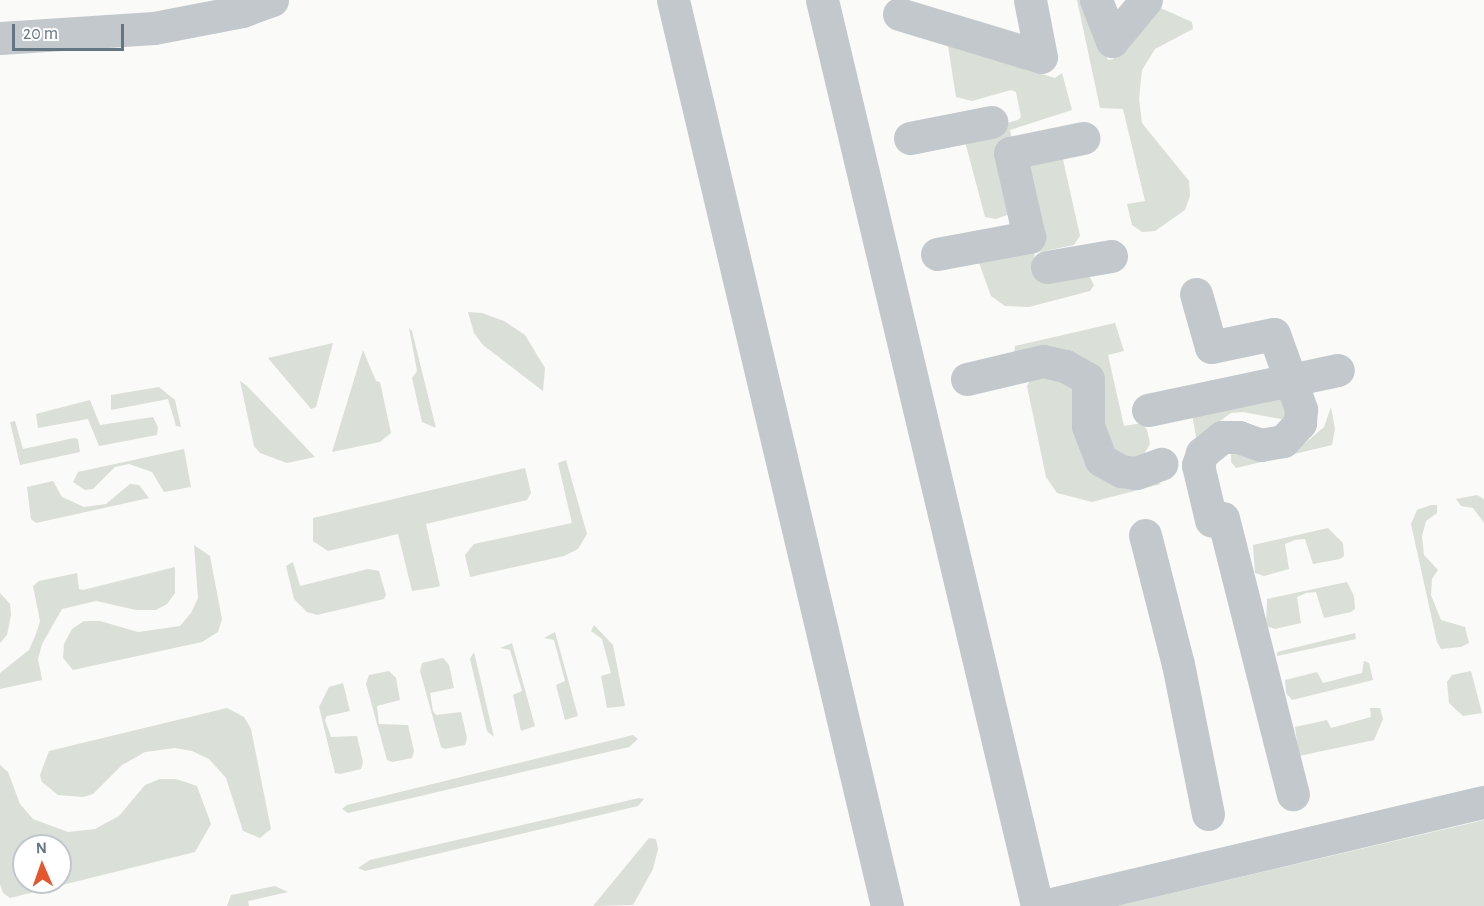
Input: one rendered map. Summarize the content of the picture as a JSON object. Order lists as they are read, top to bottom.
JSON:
{
  "scale_bar": "20 m",
  "north": "top"
}
